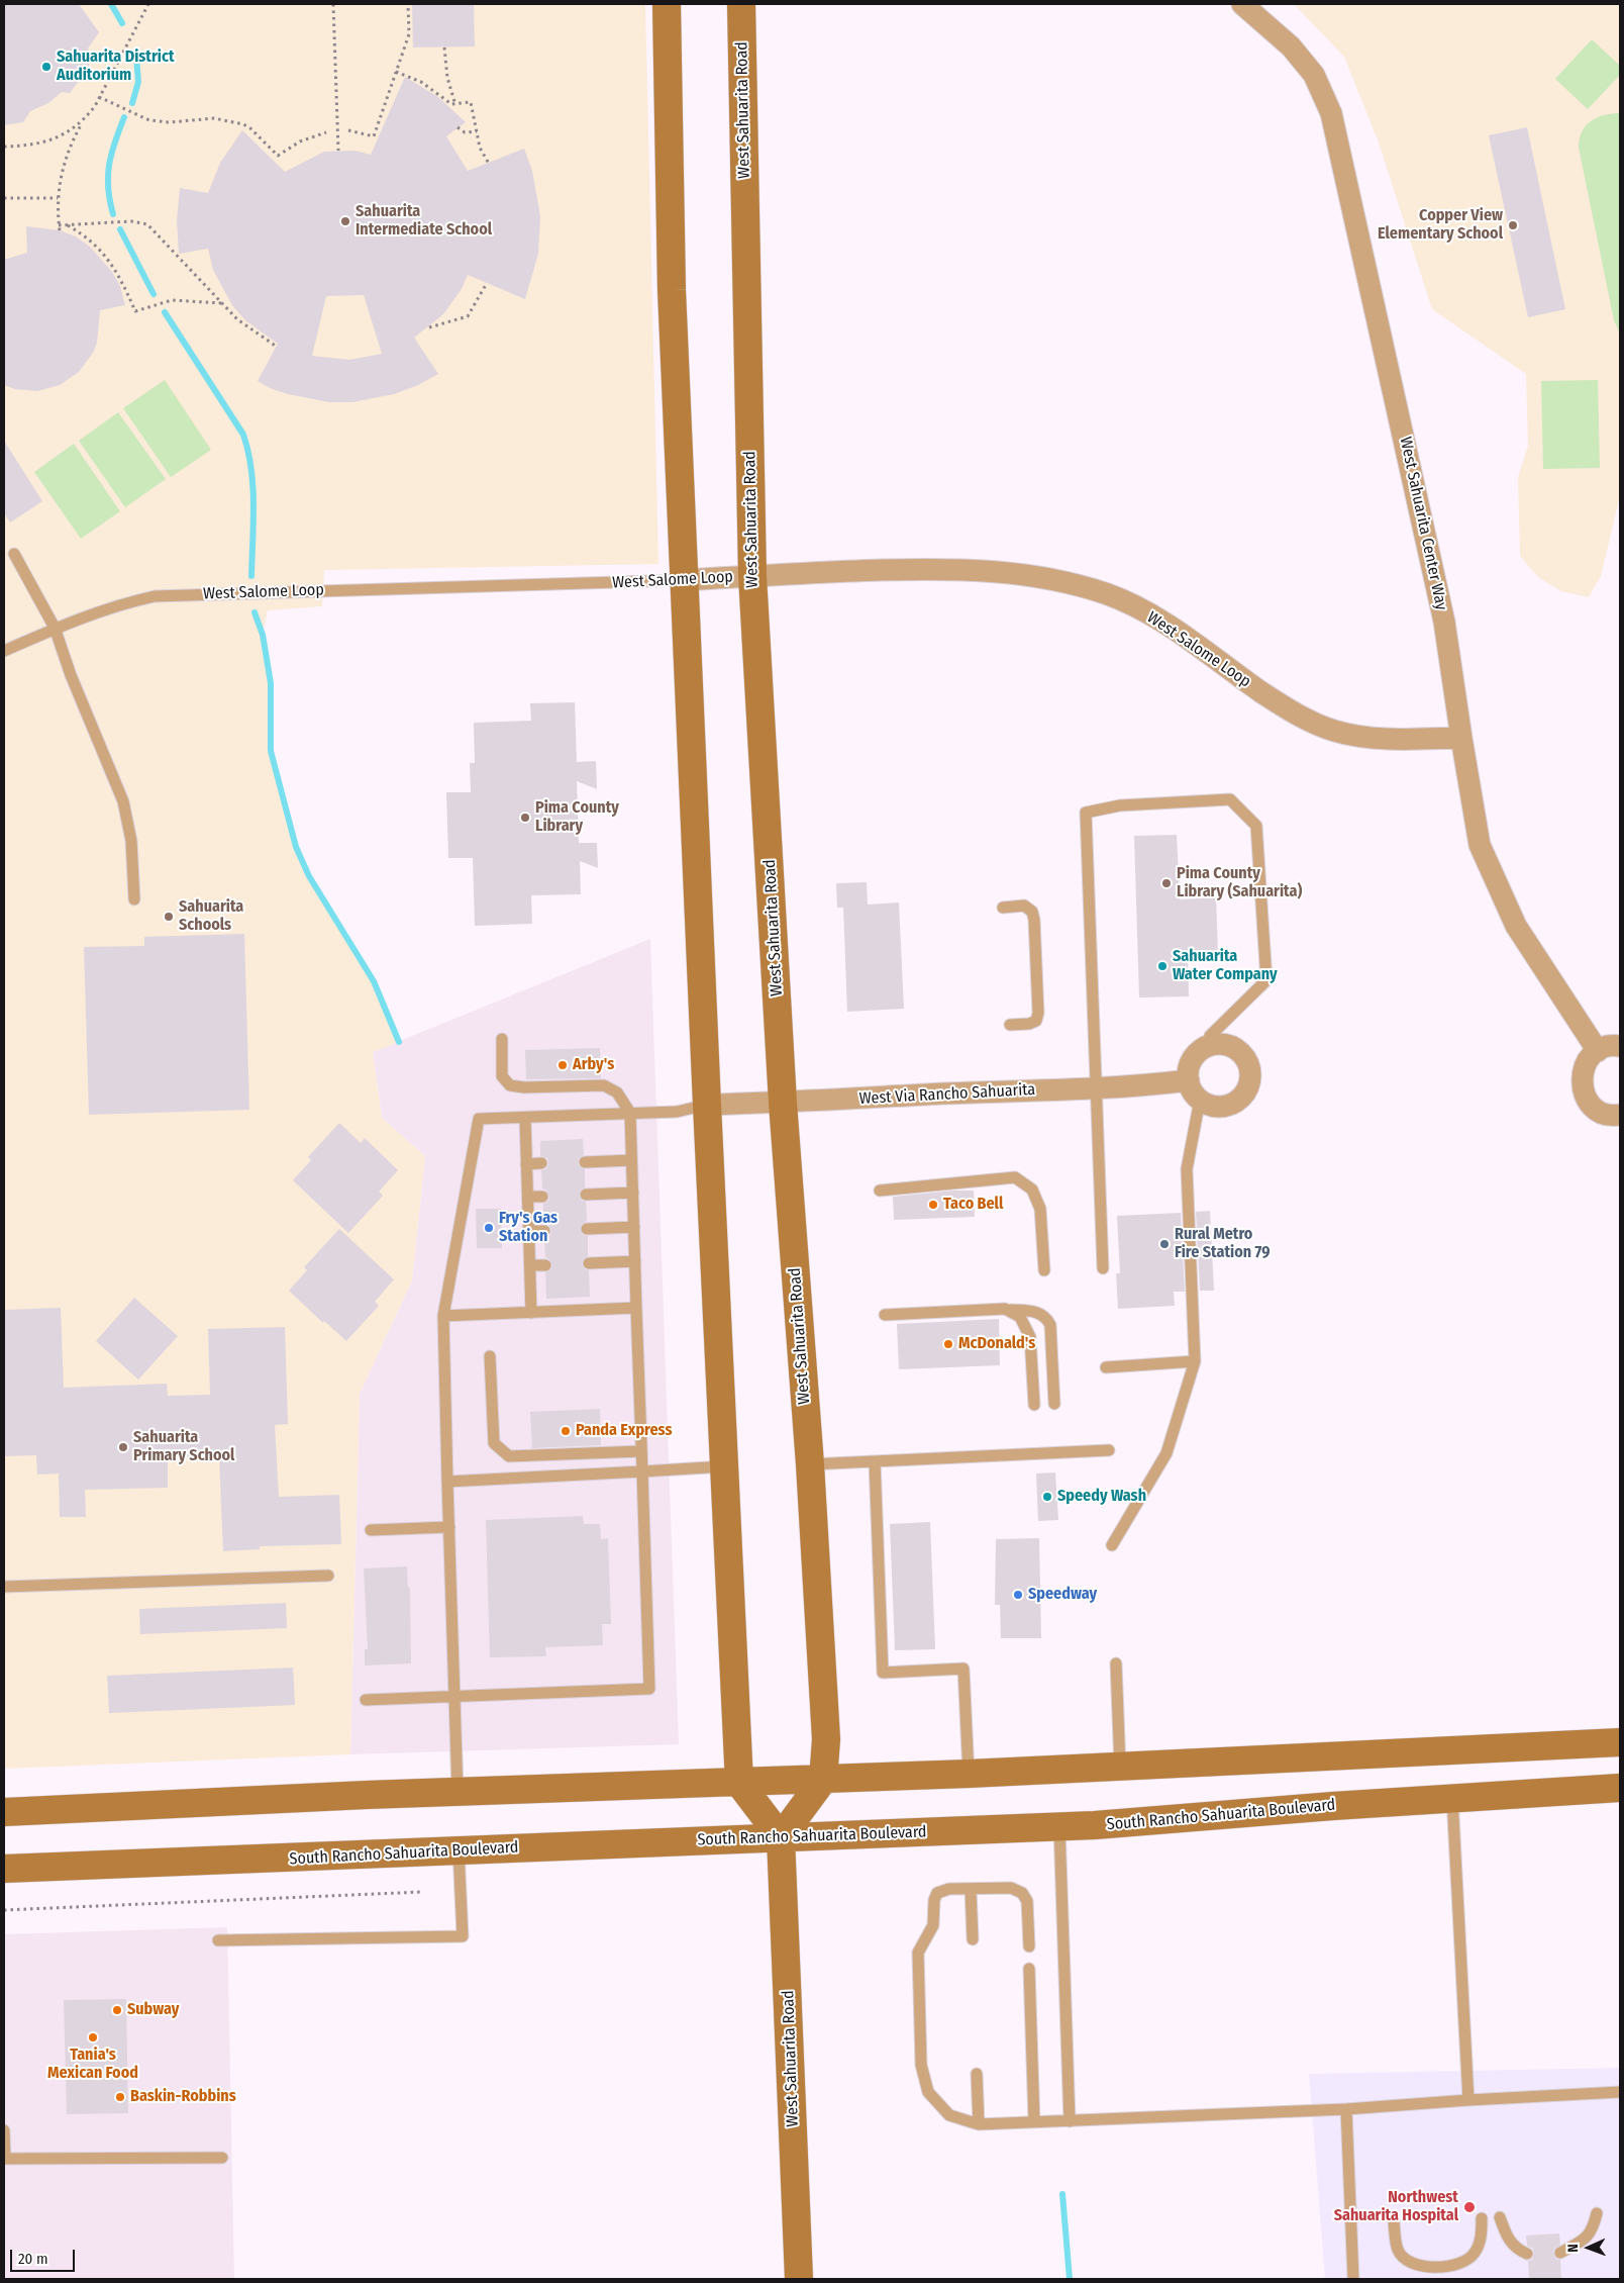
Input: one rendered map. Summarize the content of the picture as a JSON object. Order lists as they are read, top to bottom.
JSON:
{
  "streets": {
    "main road": ["West Sahuarita Road", "South Rancho Sahuarita Boulevard"],
    "street": ["West Sahuarita Center Way", "West Salome Loop", "West Via Rancho Sahuarita"]
  },
  "crossings": [
    ["West Sahuarita Road", "West Salome Loop"],
    ["West Sahuarita Road", "West Via Rancho Sahuarita"],
    ["West Sahuarita Road", "South Rancho Sahuarita Boulevard"],
    ["West Sahuarita Center Way", "West Salome Loop"]
  ],
  "places": [
    "Sahuarita District Auditorium",
    "Sahuarita Intermediate School",
    "Copper View Elementary School",
    "Pima County Library",
    "Pima County Library (Sahuarita)",
    "Sahuarita Schools",
    "Sahuarita Water Company",
    "Arby's",
    "Taco Bell",
    "Fry's Gas Station",
    "Rural Metro Fire Station 79",
    "McDonald's",
    "Panda Express",
    "Sahuarita Primary School",
    "Speedy Wash",
    "Speedway",
    "Subway",
    "Tania's Mexican Food",
    "Baskin-Robbins",
    "Northwest Sahuarita Hospital"
  ],
  "scale_bar": "20 m",
  "north": "left"
}
